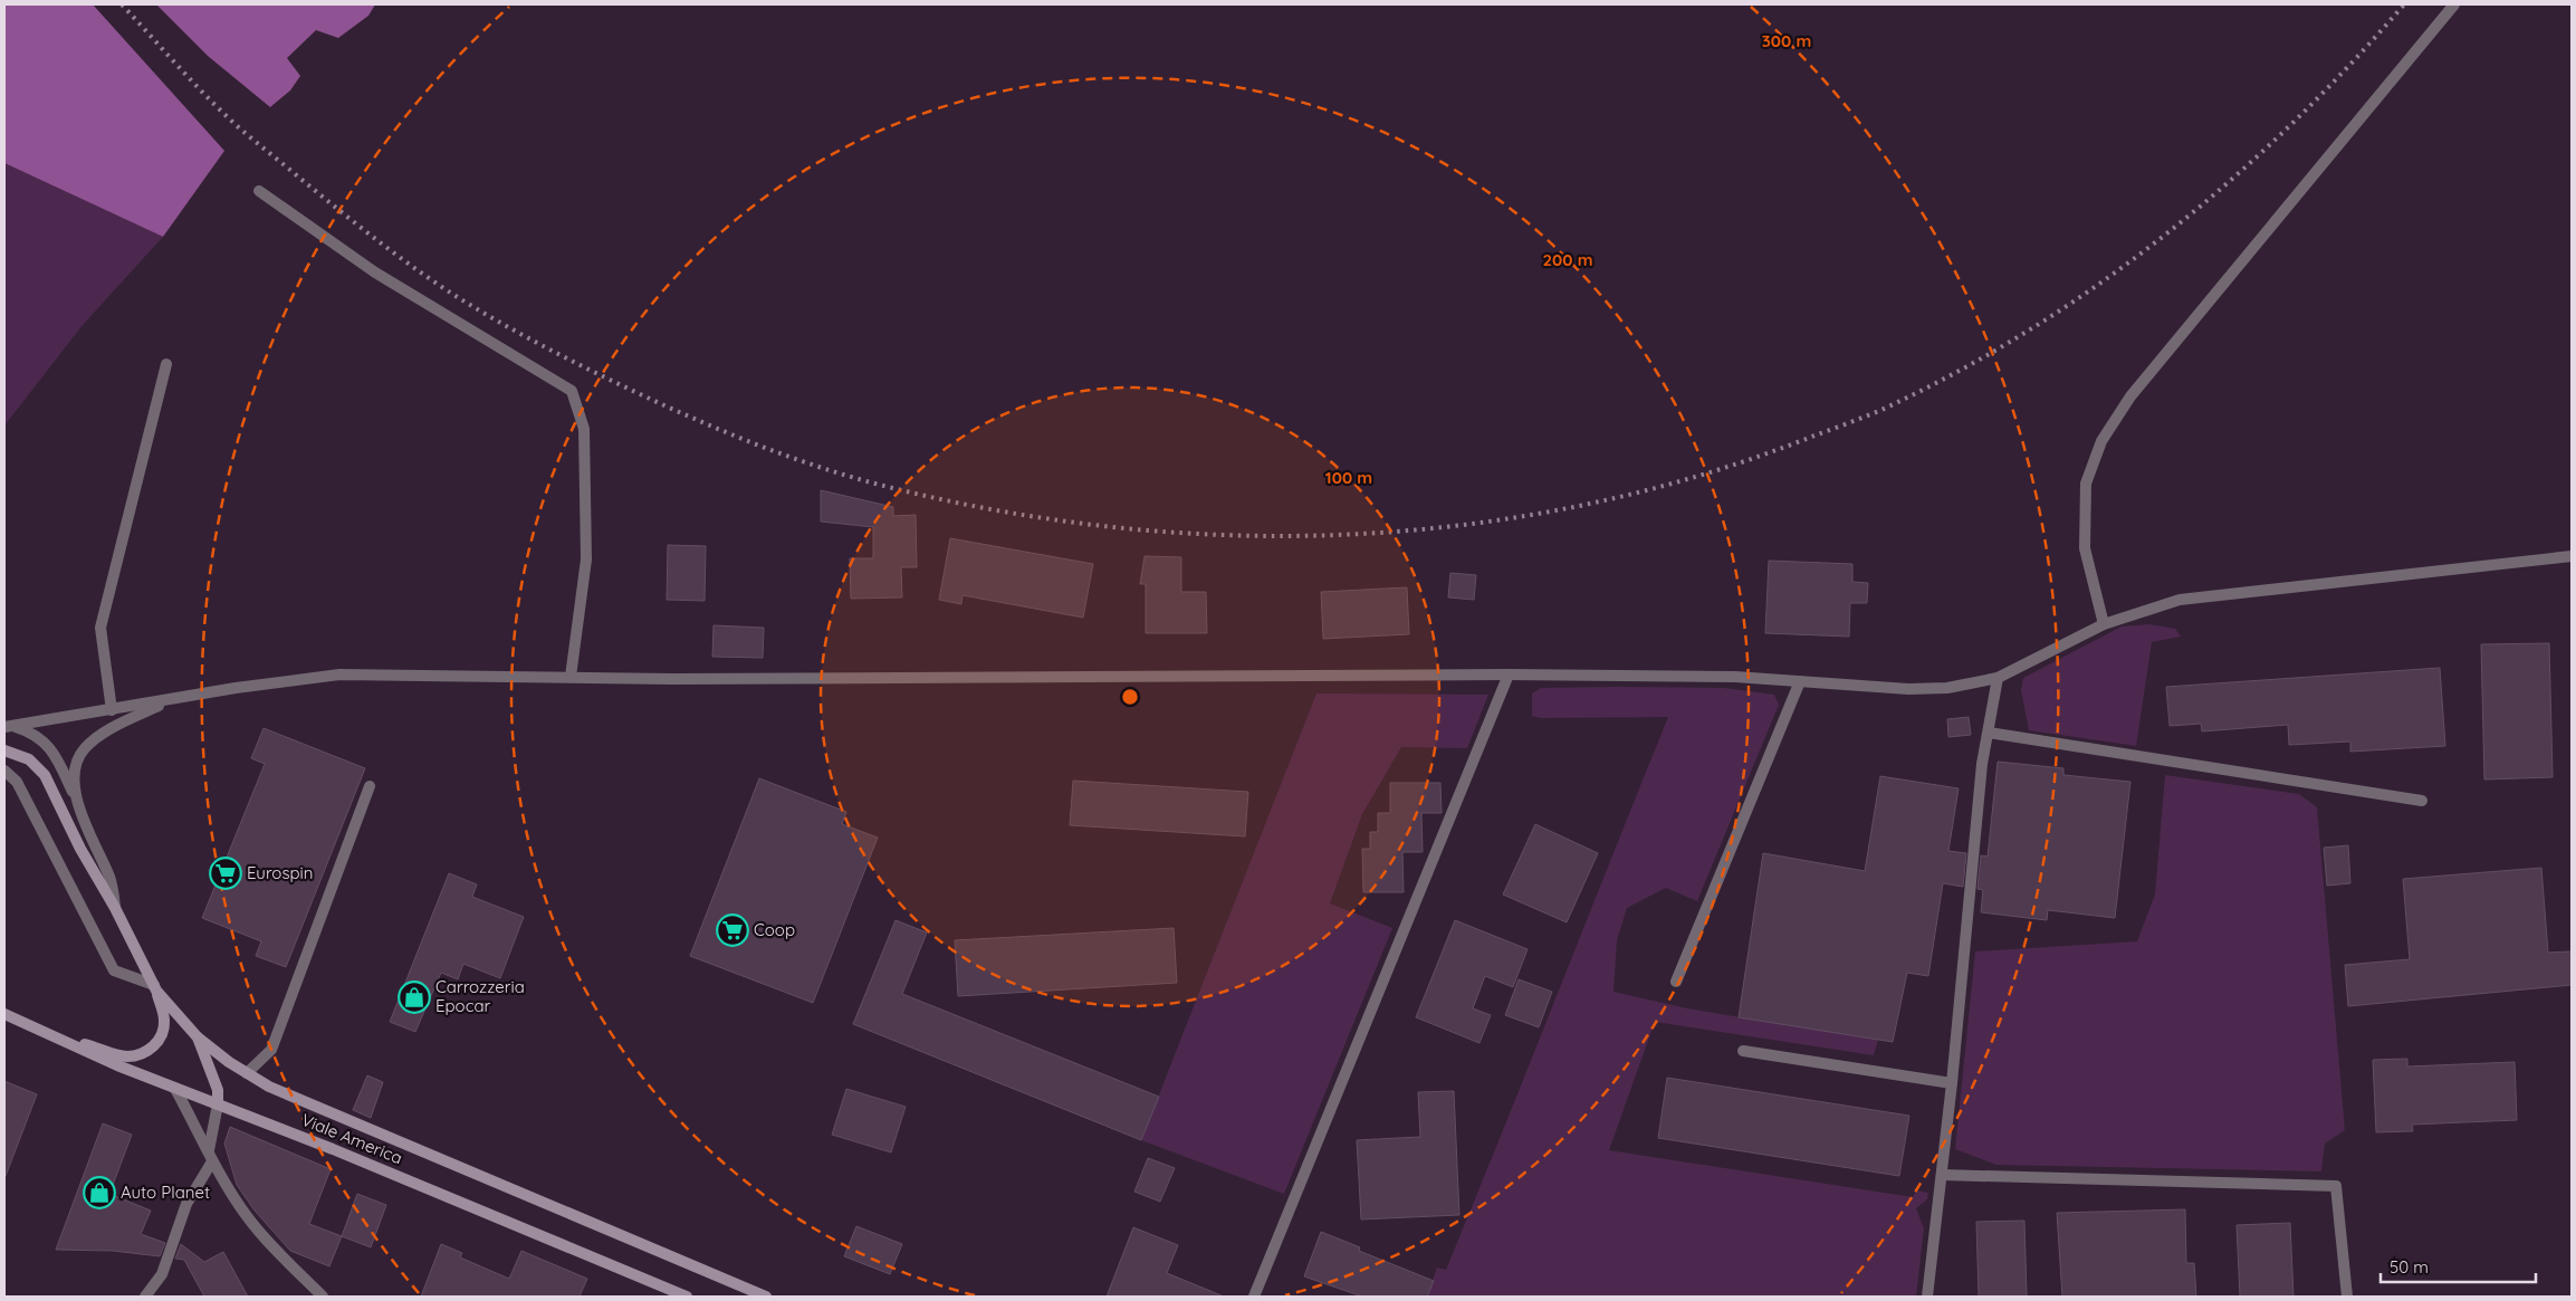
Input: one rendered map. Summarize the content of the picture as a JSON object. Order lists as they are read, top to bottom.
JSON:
{
  "streets": {
    "main road": ["Viale America"]
  },
  "places": {
    "supermarket": ["Eurospin", "Coop"],
    "shop": ["Carrozzeria Epocar", "Auto Planet"]
  },
  "scale_bar": "50 m",
  "rings": ["300 m", "200 m", "100 m"]
}
